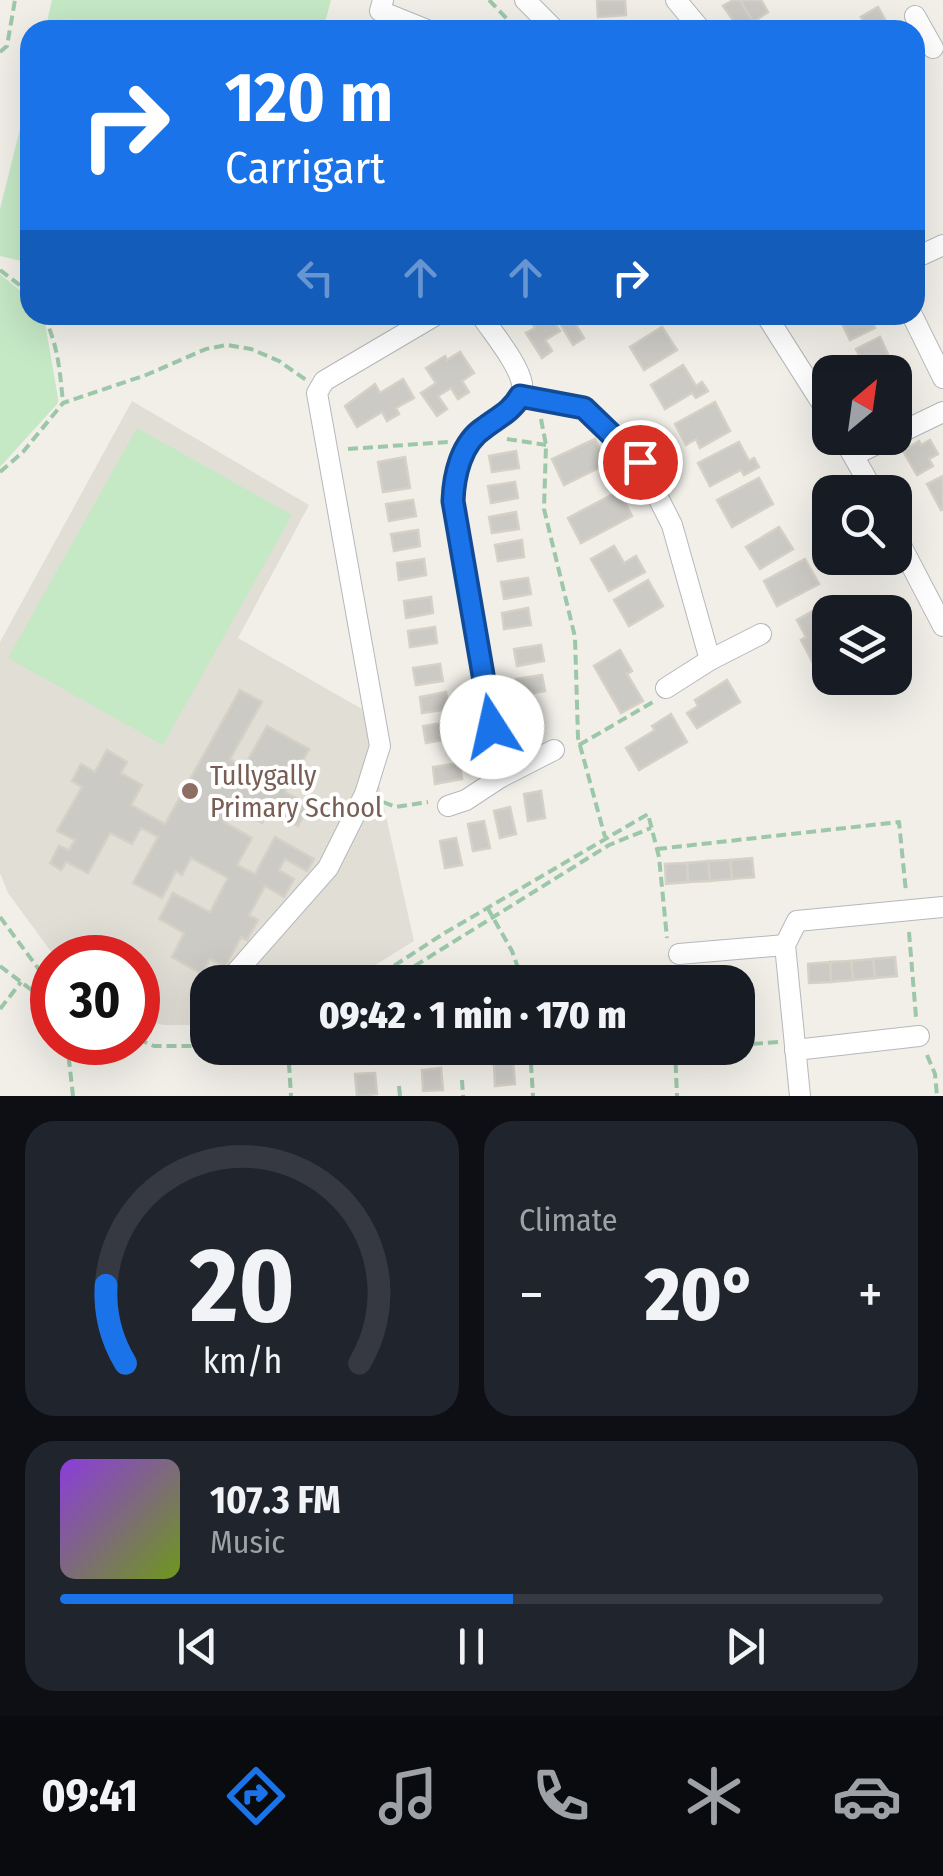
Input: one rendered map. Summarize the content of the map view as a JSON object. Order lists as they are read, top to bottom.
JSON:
{
  "places": ["Tullygally Primary School"],
  "north": "top right",
  "page": {
    "turn": ["120 m", "Carrigart"],
    "limit": "30",
    "trip": "09:42 · 1 min · 170 m",
    "tile": "Climate",
    "heat": ["−", "20°", "+"],
    "song": ["107.3 FM", "Music"],
    "tabs": "09:41",
    "gauge": ["20", "km/h"]
  }
}
